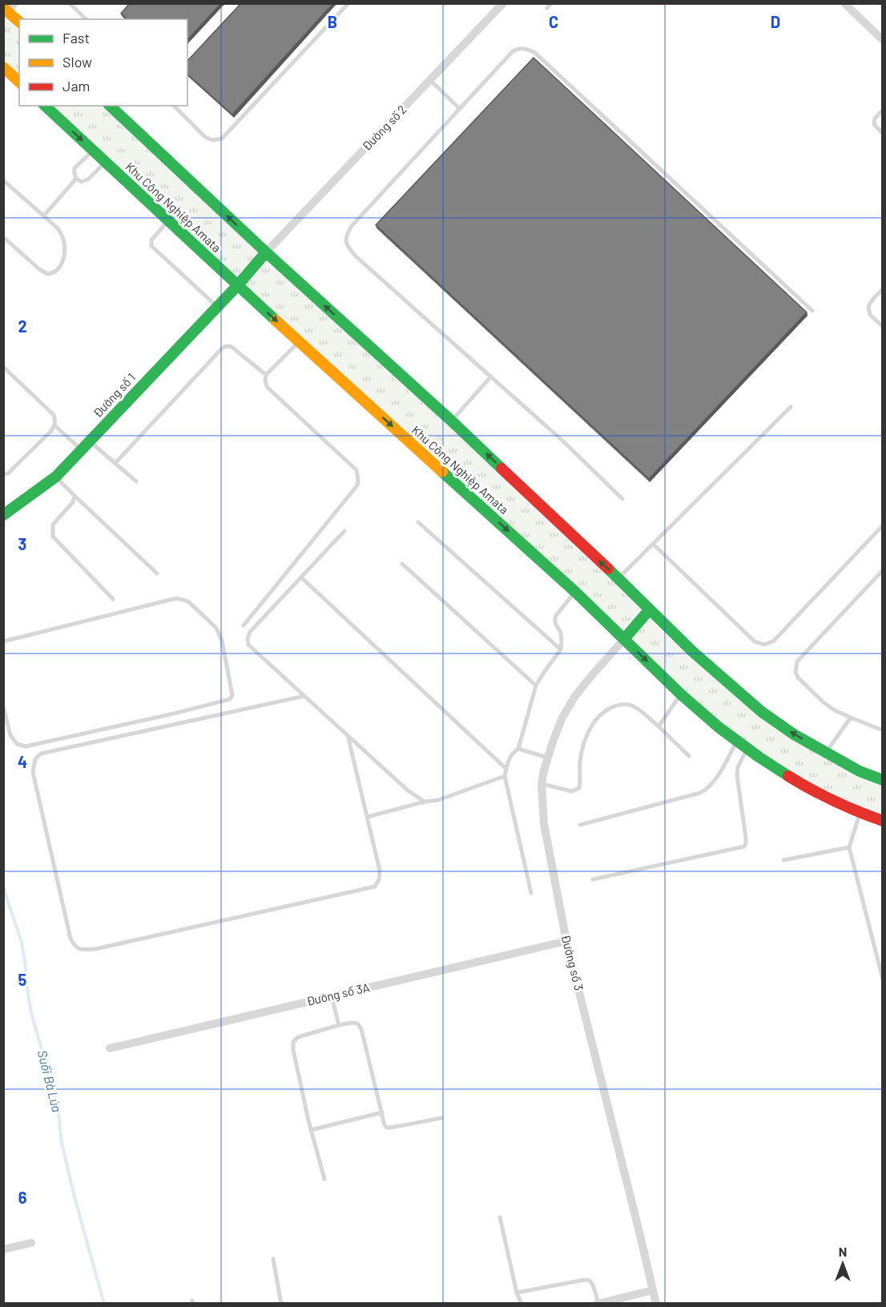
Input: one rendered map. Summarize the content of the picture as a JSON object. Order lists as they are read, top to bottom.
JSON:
{
  "streets": {
    "street": [
      "Đường số 2",
      "Khu Công Nghiệp Amata",
      "Đường số 1",
      "Đường số 3",
      "Đường số 3A"
    ]
  },
  "crossings": [
    ["Đường số 2", "Đường số 1"],
    ["Khu Công Nghiệp Amata", "Đường số 1"],
    ["Khu Công Nghiệp Amata", "Đường số 3"],
    ["Đường số 3", "Đường số 3A"]
  ],
  "water": ["Suối Bà Lúa"],
  "legend": ["Fast", "Slow", "Jam"],
  "north": "top",
  "grid": {
    "columns": ["B", "C", "D"],
    "rows": [
      "2",
      "3",
      "4",
      "5",
      "6"
    ]
  }
}
